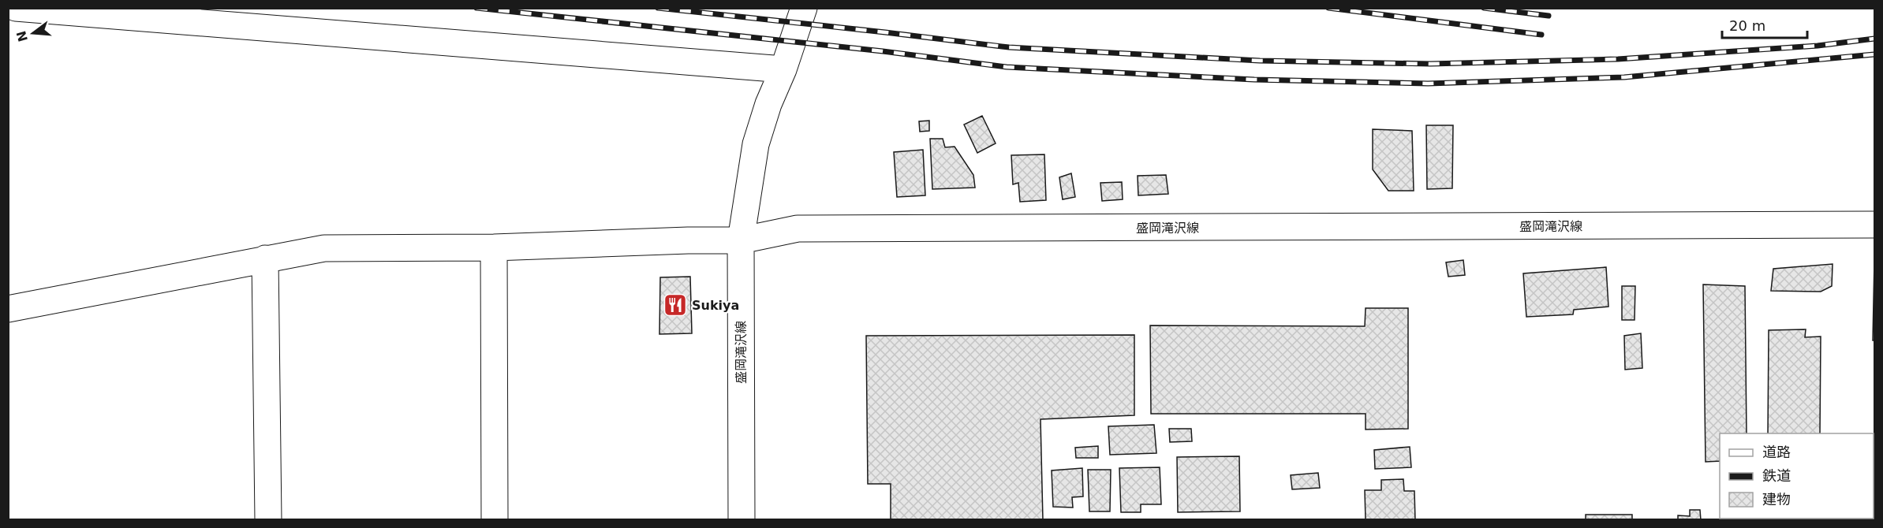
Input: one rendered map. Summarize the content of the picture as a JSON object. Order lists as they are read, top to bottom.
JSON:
{
  "streets": {
    "street": ["盛岡滝沢線"]
  },
  "places": {
    "restaurant": ["Sukiya"]
  },
  "legend": ["道路", "鉄道", "建物"],
  "scale_bar": "20 m",
  "north": "left"
}
